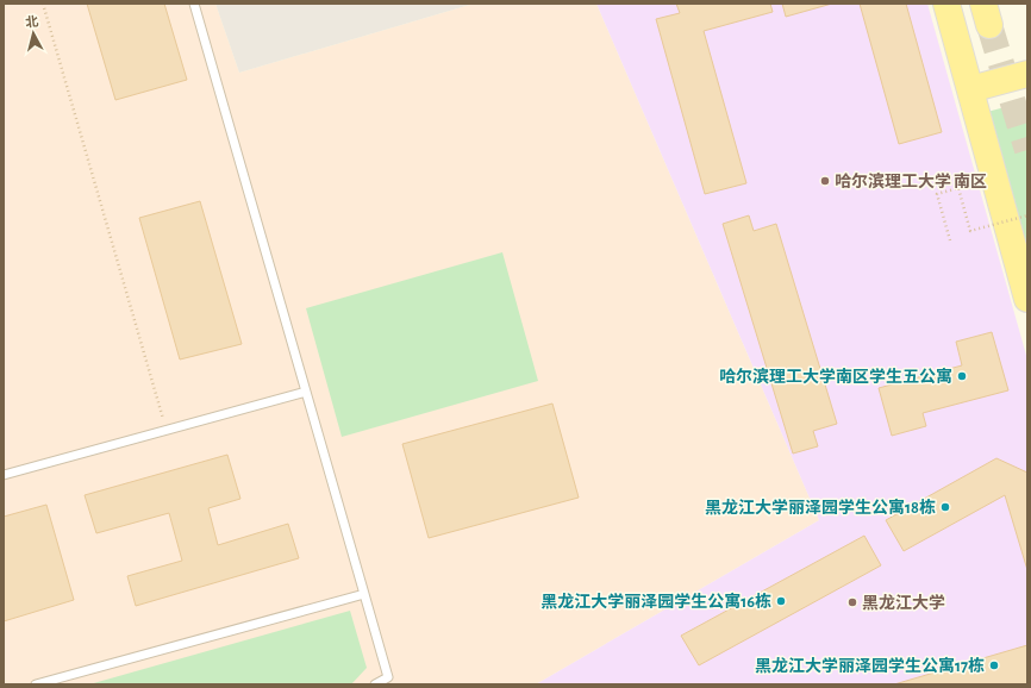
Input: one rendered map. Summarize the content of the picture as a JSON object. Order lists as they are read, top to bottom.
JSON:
{
  "places": [
    "哈尔滨理工大学 南区",
    "哈尔滨理工大学南区学生五公寓",
    "黑龙江大学丽泽园学生公寓18栋",
    "黑龙江大学丽泽园学生公寓16栋",
    "黑龙江大学",
    "黑龙江大学丽泽园学生公寓17栋"
  ],
  "north": "top"
}
